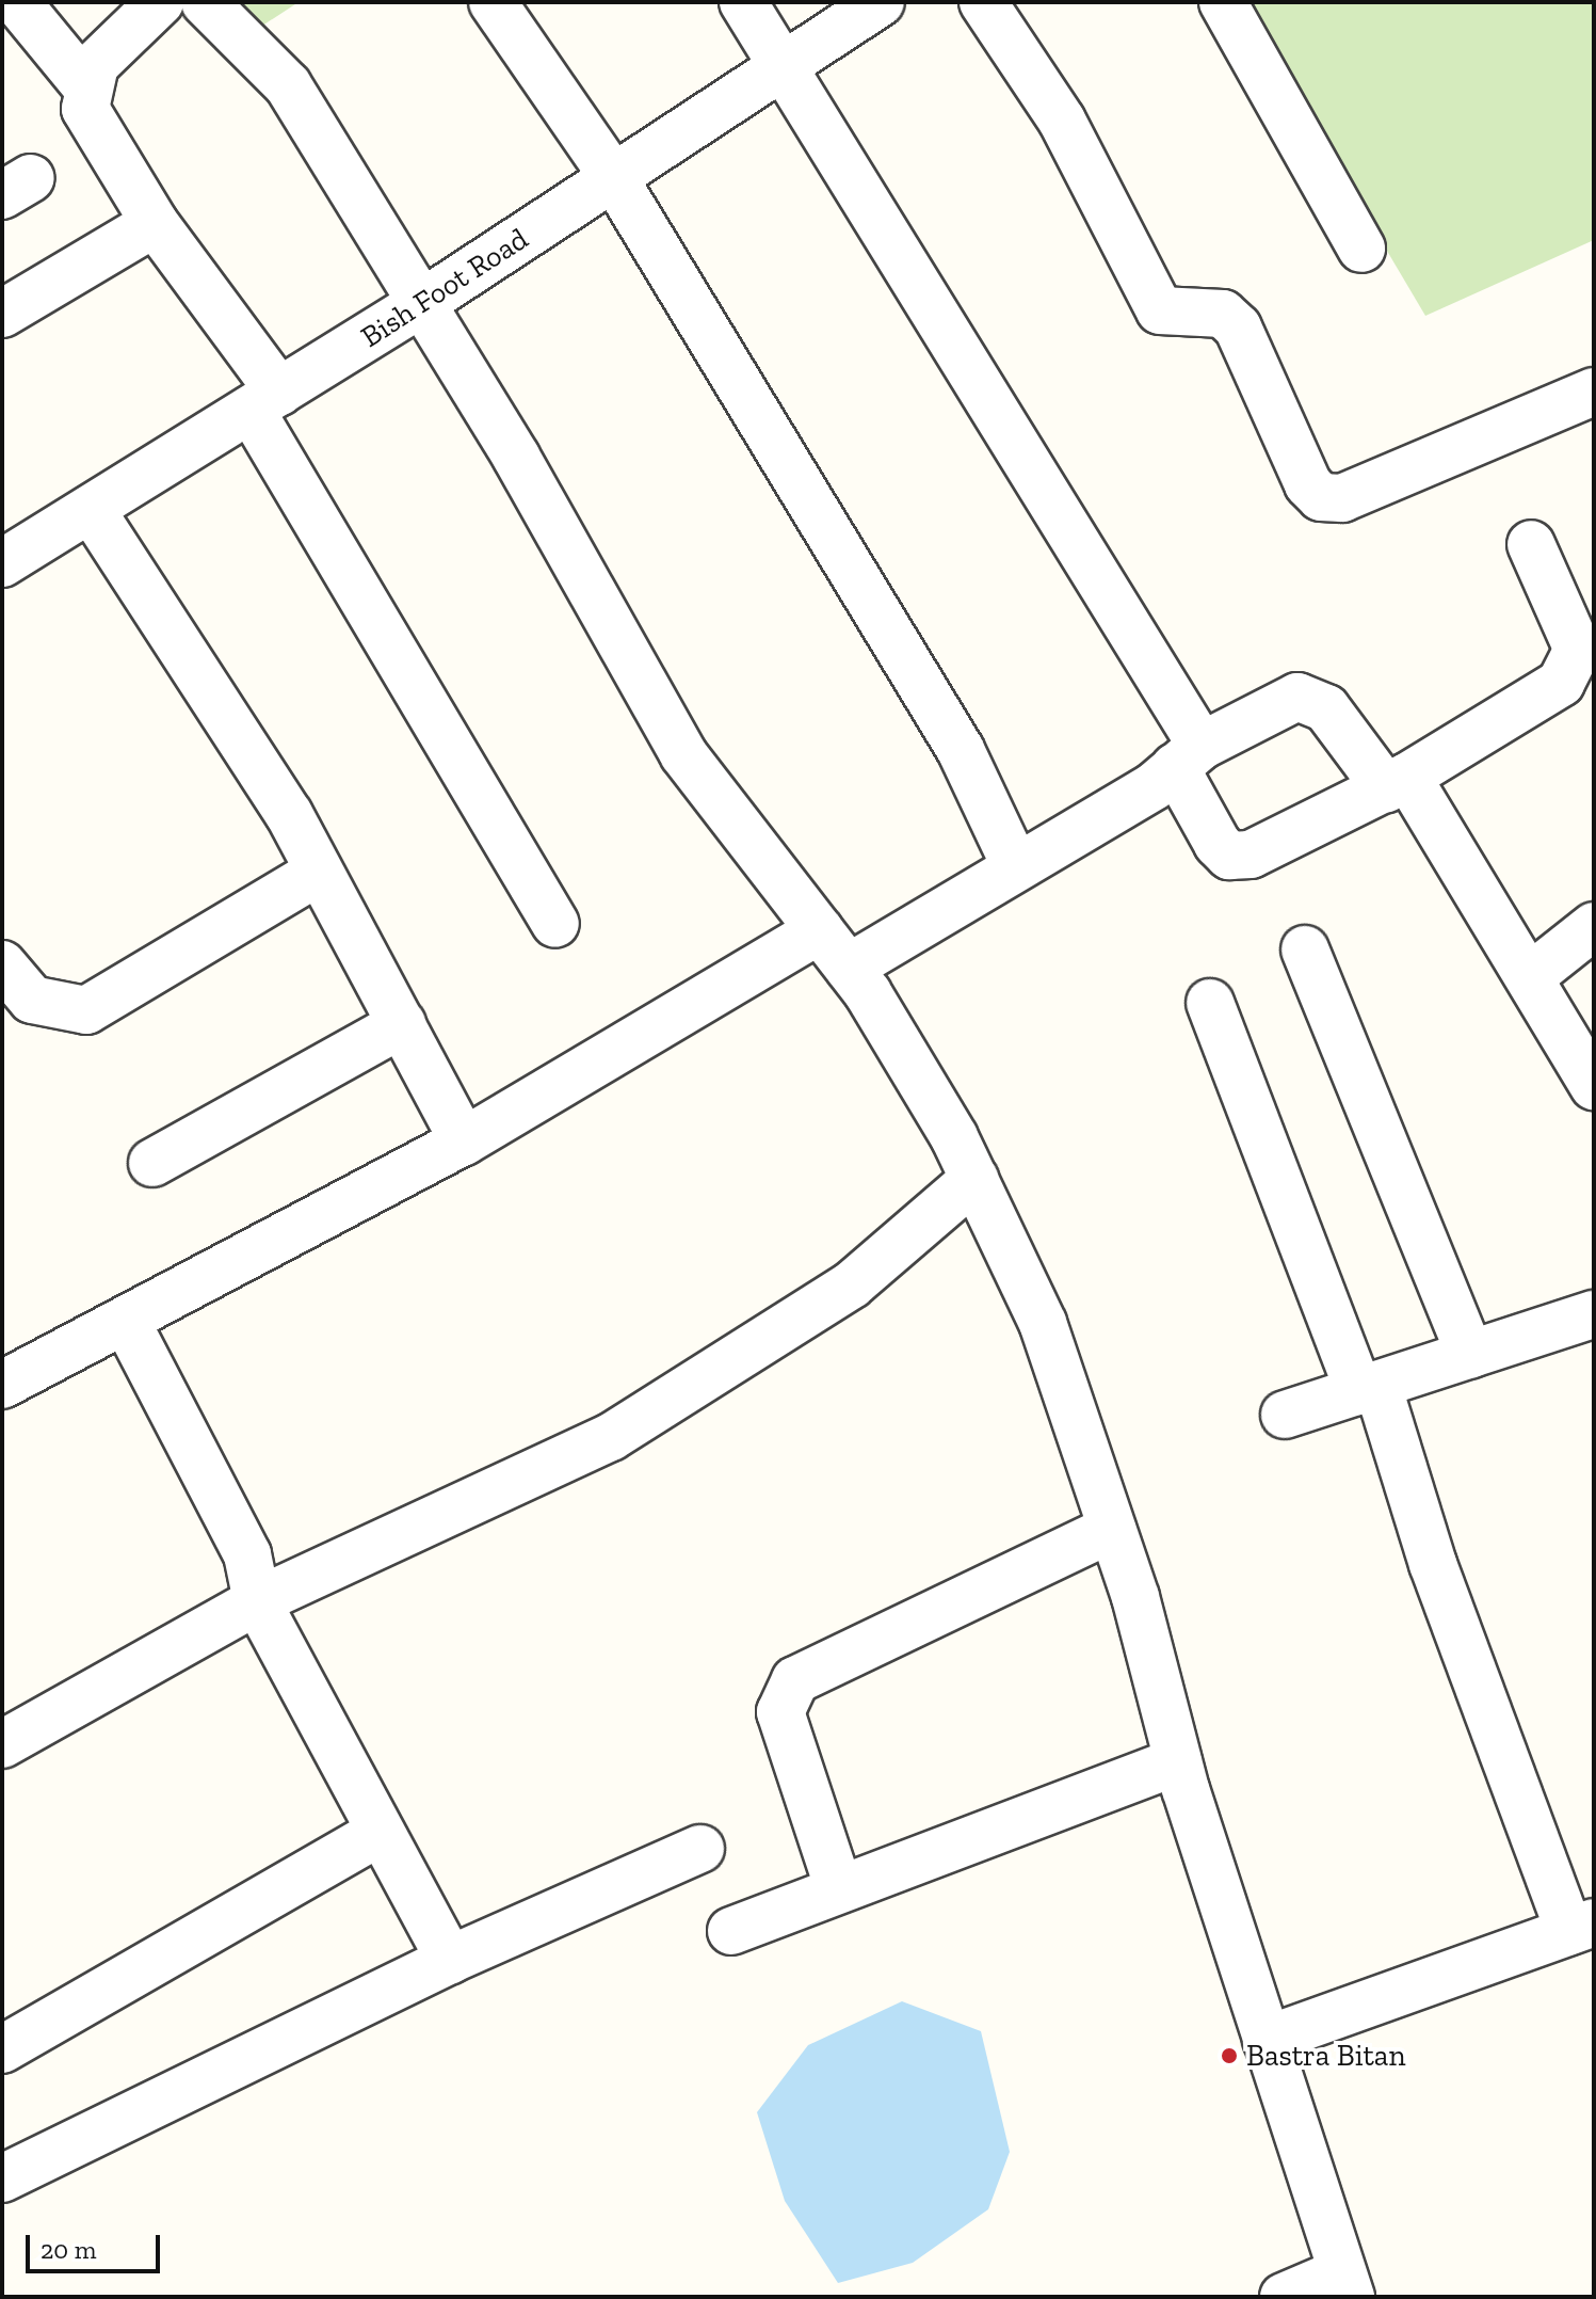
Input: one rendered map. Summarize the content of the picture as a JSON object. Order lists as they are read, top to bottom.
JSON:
{
  "streets": {
    "street": ["Bish Foot Road"]
  },
  "places": ["Bastra Bitan"],
  "scale_bar": "20 m"
}
